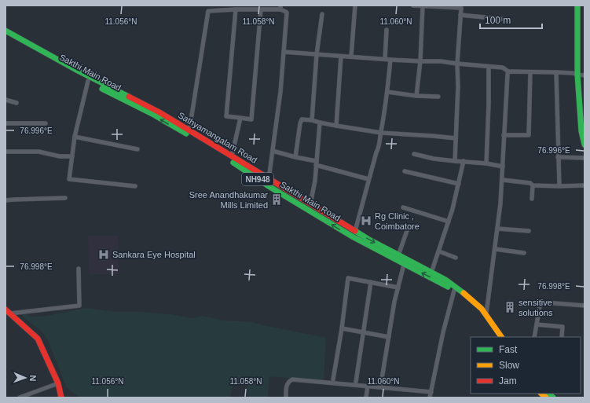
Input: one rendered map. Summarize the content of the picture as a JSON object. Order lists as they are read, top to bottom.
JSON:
{
  "streets": {
    "main road": ["Sakthi Main Road", "Sathyamangalam Road", "NH948"]
  },
  "crossings": [
    ["Sakthi Main Road", "Sathyamangalam Road"]
  ],
  "one_way": ["Sakthi Main Road"],
  "places": {
    "building": ["Sree Anandhakumar Mills Limited", "sensitive solutions"],
    "hospital": ["Rg Clinic , Coimbatore", "Sankara Eye Hospital"]
  },
  "legend": ["Fast", "Slow", "Jam"],
  "scale_bar": "100 m",
  "north": "right",
  "coordinates": [
    "11.056°N",
    "11.058°N",
    "11.060°N",
    "76.996°E",
    "76.998°E"
  ]
}
